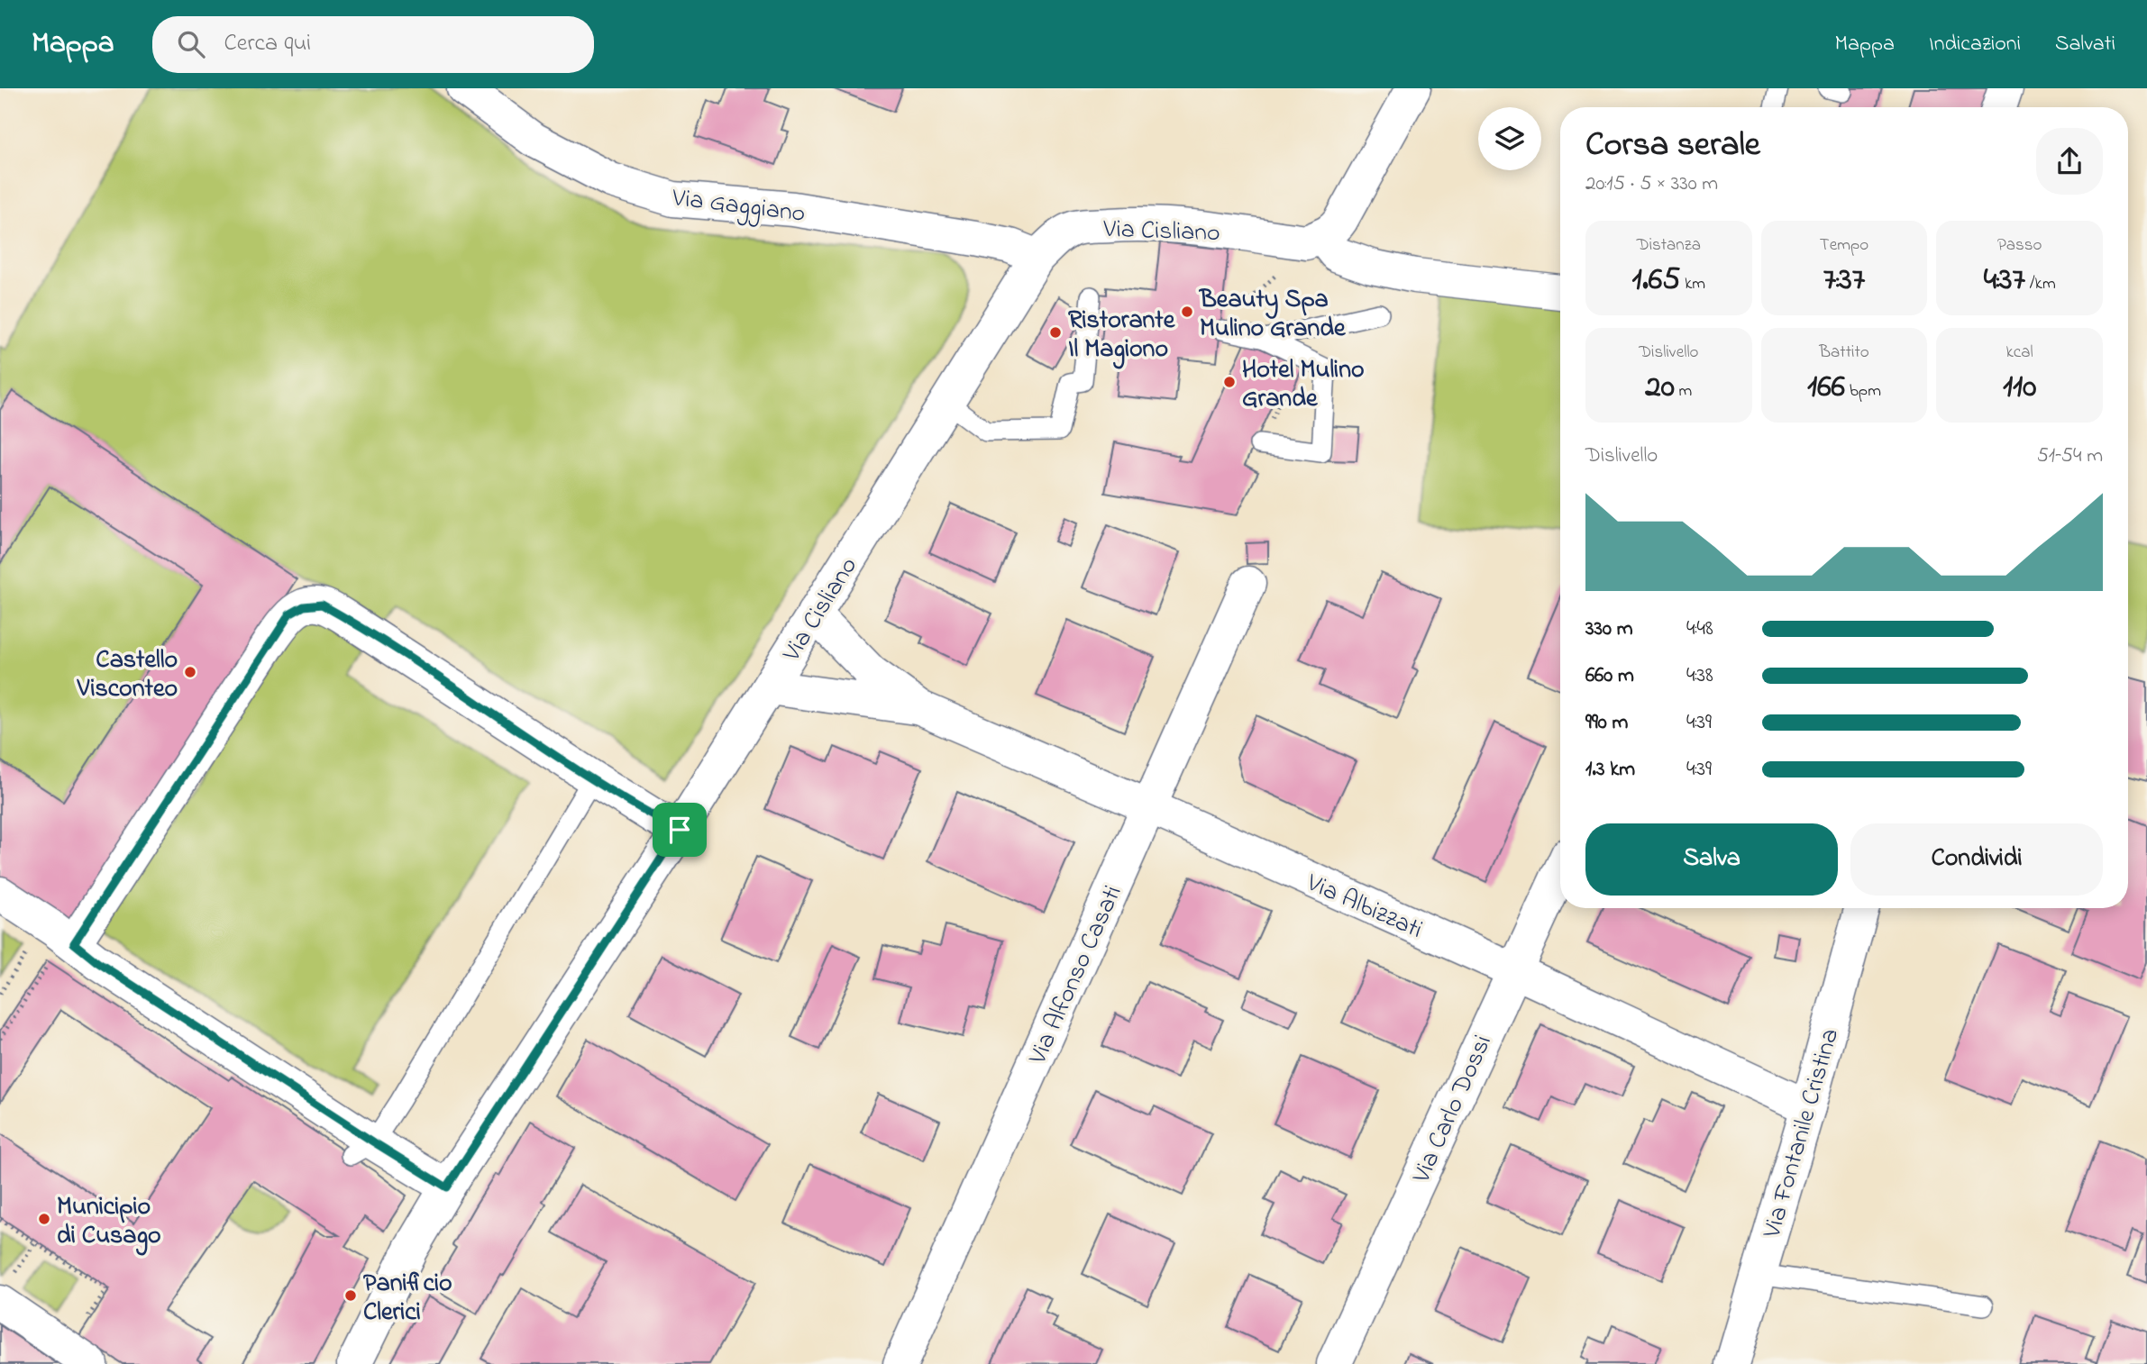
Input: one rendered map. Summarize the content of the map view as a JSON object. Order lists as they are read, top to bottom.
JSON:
{
  "streets": {
    "street": [
      "Via Gaggiano",
      "Via Cisliano",
      "Via Albizzati",
      "Via Alfonso Casati",
      "Via Carlo Dossi",
      "Via Fontanile Cristina"
    ]
  },
  "crossings": [
    ["Via Gaggiano", "Via Cisliano"],
    ["Via Cisliano", "Via Albizzati"],
    ["Via Albizzati", "Via Alfonso Casati"],
    ["Via Albizzati", "Via Carlo Dossi"],
    ["Via Albizzati", "Via Fontanile Cristina"]
  ],
  "places": [
    "Beauty Spa Mulino Grande",
    "Ristorante Il Magiono",
    "Hotel Mulino Grande",
    "Castello Visconteo",
    "Municipio di Cusago",
    "Panificio Clerici"
  ],
  "page": {
    "header": "Mappa",
    "search": "Cerca qui",
    "nav": ["Mappa", "Indicazioni", "Salvati"],
    "heading": ["Corsa serale", "20:15 · 5 × 330 m"],
    "stats": [
      ["Distanza", "1.65 km"],
      ["Tempo", "7:37"],
      ["Passo", "4:37 /km"],
      ["Dislivello", "20 m"],
      ["Battito", "166 bpm"],
      ["kcal", "110"]
    ],
    "chart": ["Dislivello", "51–54 m"],
    "list": [
      {
        "name": "330 m",
        "note": "4:48"
      },
      {
        "name": "660 m",
        "note": "4:38"
      },
      {
        "name": "990 m",
        "note": "4:39"
      },
      {
        "name": "1.3 km",
        "note": "4:39"
      }
    ],
    "buttons": ["Salva", "Condividi"]
  }
}
